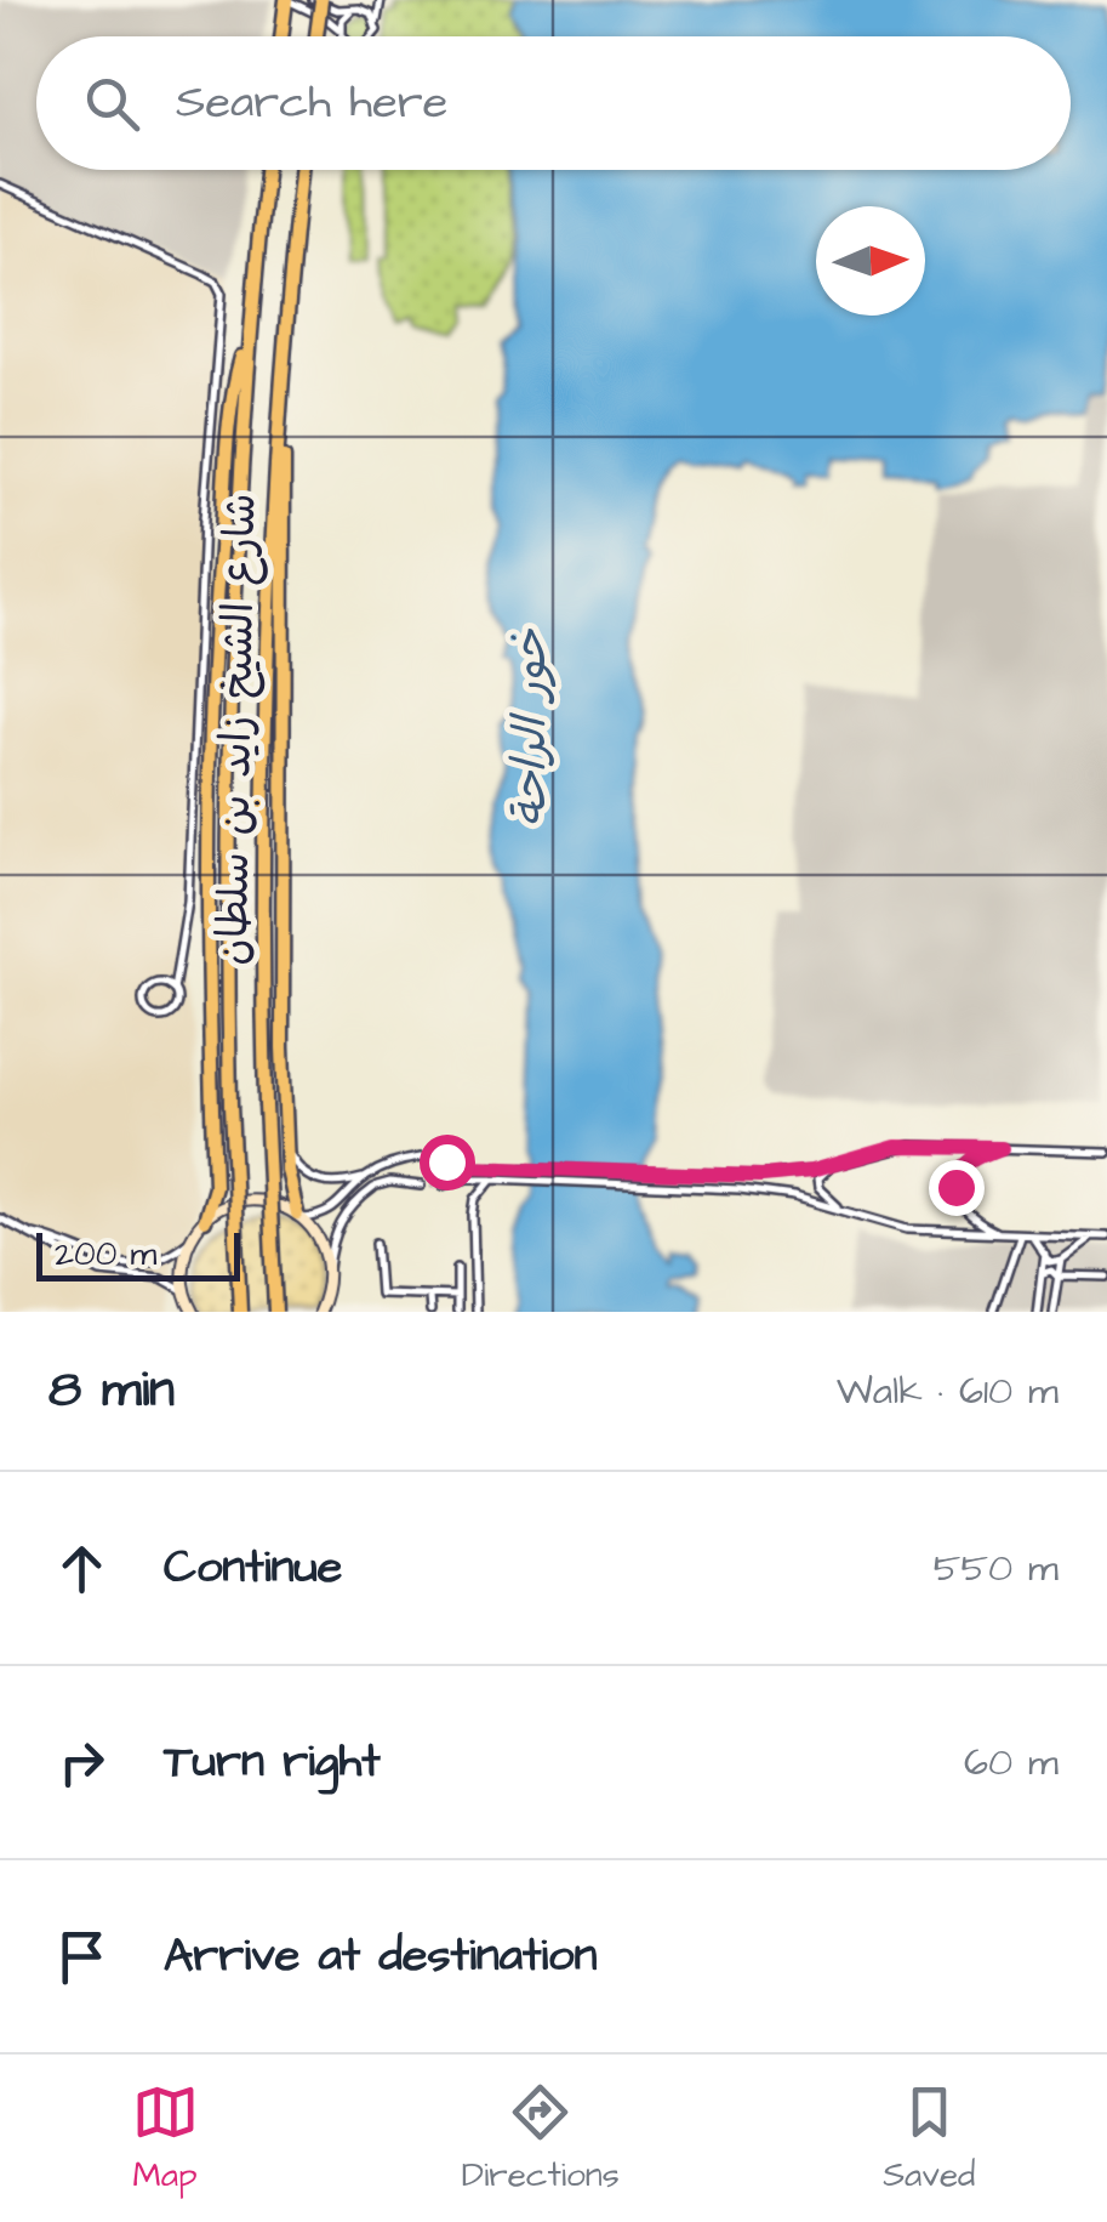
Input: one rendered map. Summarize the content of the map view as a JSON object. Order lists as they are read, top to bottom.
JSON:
{
  "streets": {
    "highway": ["شارع الشيخ زايد بن سلطان"]
  },
  "water": ["خور الراحة"],
  "scale_bar": "200 m",
  "north": "right",
  "page": {
    "search": "Search here",
    "scale": "200 m",
    "heading": ["8 min", "Walk · 610 m"],
    "list": [
      ["Continue", "550 m"],
      ["Turn right", "60 m"],
      "Arrive at destination"
    ],
    "nav": ["Map", "Directions", "Saved"]
  }
}
